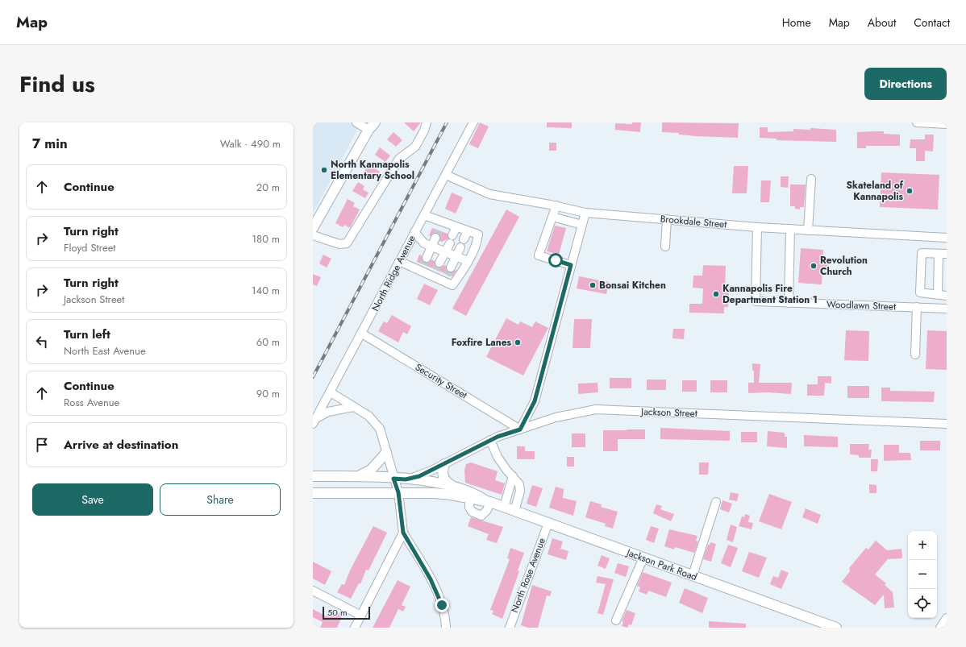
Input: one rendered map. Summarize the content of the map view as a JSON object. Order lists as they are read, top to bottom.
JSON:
{
  "streets": {
    "main road": ["Jackson Park Road"],
    "street": [
      "Brookdale Street",
      "North Ridge Avenue",
      "Woodlawn Street",
      "Security Street",
      "Jackson Street",
      "North Rose Avenue"
    ]
  },
  "crossings": [
    ["Brookdale Street", "North Ridge Avenue"],
    ["Brookdale Street", "Woodlawn Street"],
    ["North Ridge Avenue", "Security Street"],
    ["Security Street", "Jackson Street"],
    ["Jackson Street", "Jackson Park Road"],
    ["Jackson Park Road", "North Rose Avenue"]
  ],
  "places": [
    "North Kannapolis Elementary School",
    "Skateland of Kannapolis",
    "Revolution Church",
    "Bonsai Kitchen",
    "Kannapolis Fire Department Station 1",
    "Foxfire Lanes"
  ],
  "scale_bar": "50 m",
  "page": {
    "header": "Map",
    "nav": [
      "Home",
      "Map",
      "About",
      "Contact"
    ],
    "title": "Find us",
    "buttons": [
      "Directions",
      ["Save", "Share"]
    ],
    "heading": ["7 min", "Walk · 490 m"],
    "list": [
      ["Continue", "20 m"],
      ["Turn right", "Floyd Street", "180 m"],
      ["Turn right", "Jackson Street", "140 m"],
      ["Turn left", "North East Avenue", "60 m"],
      ["Continue", "Ross Avenue", "90 m"],
      "Arrive at destination"
    ],
    "map_buttons": ["+", "−"],
    "scale": "50 m"
  }
}
